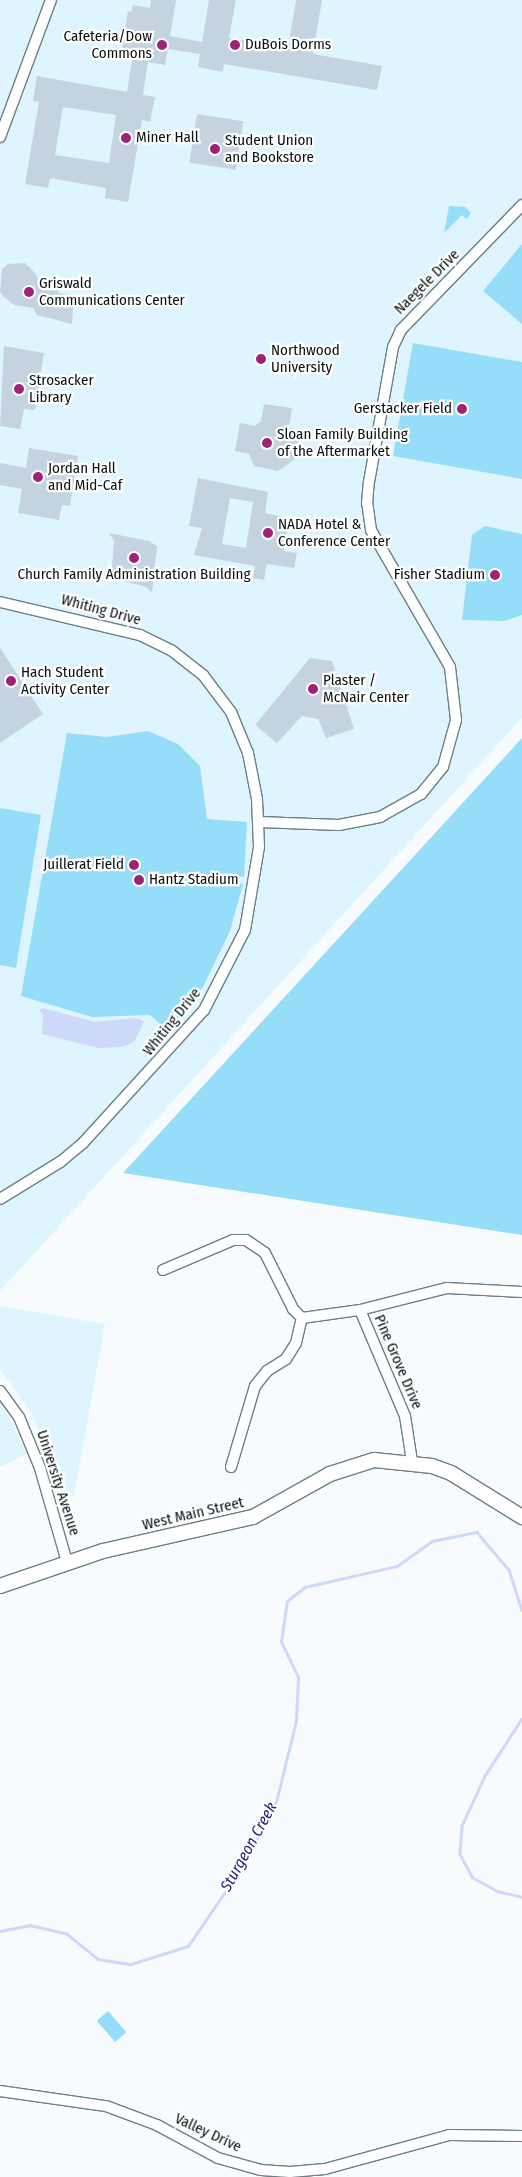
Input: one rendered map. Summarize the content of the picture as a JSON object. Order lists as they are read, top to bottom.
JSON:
{
  "streets": {
    "street": [
      "Naegele Drive",
      "Whiting Drive",
      "Pine Grove Drive",
      "University Avenue",
      "West Main Street",
      "Valley Drive"
    ]
  },
  "crossings": [
    ["Naegele Drive", "Whiting Drive"],
    ["Pine Grove Drive", "West Main Street"],
    ["University Avenue", "West Main Street"]
  ],
  "water": ["Sturgeon Creek"],
  "places": [
    "Cafeteria/Dow Commons",
    "DuBois Dorms",
    "Miner Hall",
    "Student Union and Bookstore",
    "Griswald Communications Center",
    "Northwood University",
    "Strosacker Library",
    "Gerstacker Field",
    "Sloan Family Building of the Aftermarket",
    "Jordan Hall and Mid-Caf",
    "NADA Hotel & Conference Center",
    "Church Family Administration Building",
    "Fisher Stadium",
    "Hach Student Activity Center",
    "Plaster / McNair Center",
    "Juillerat Field",
    "Hantz Stadium"
  ]
}
